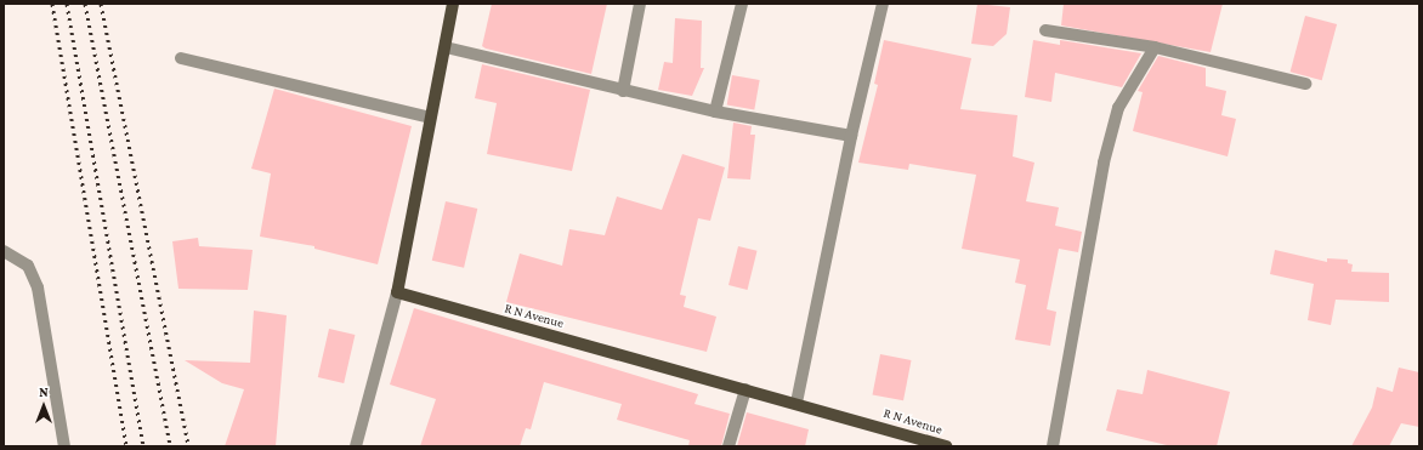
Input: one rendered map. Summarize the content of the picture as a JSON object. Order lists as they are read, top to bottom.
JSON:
{
  "streets": {
    "main road": ["R N Avenue"]
  },
  "north": "top"
}
